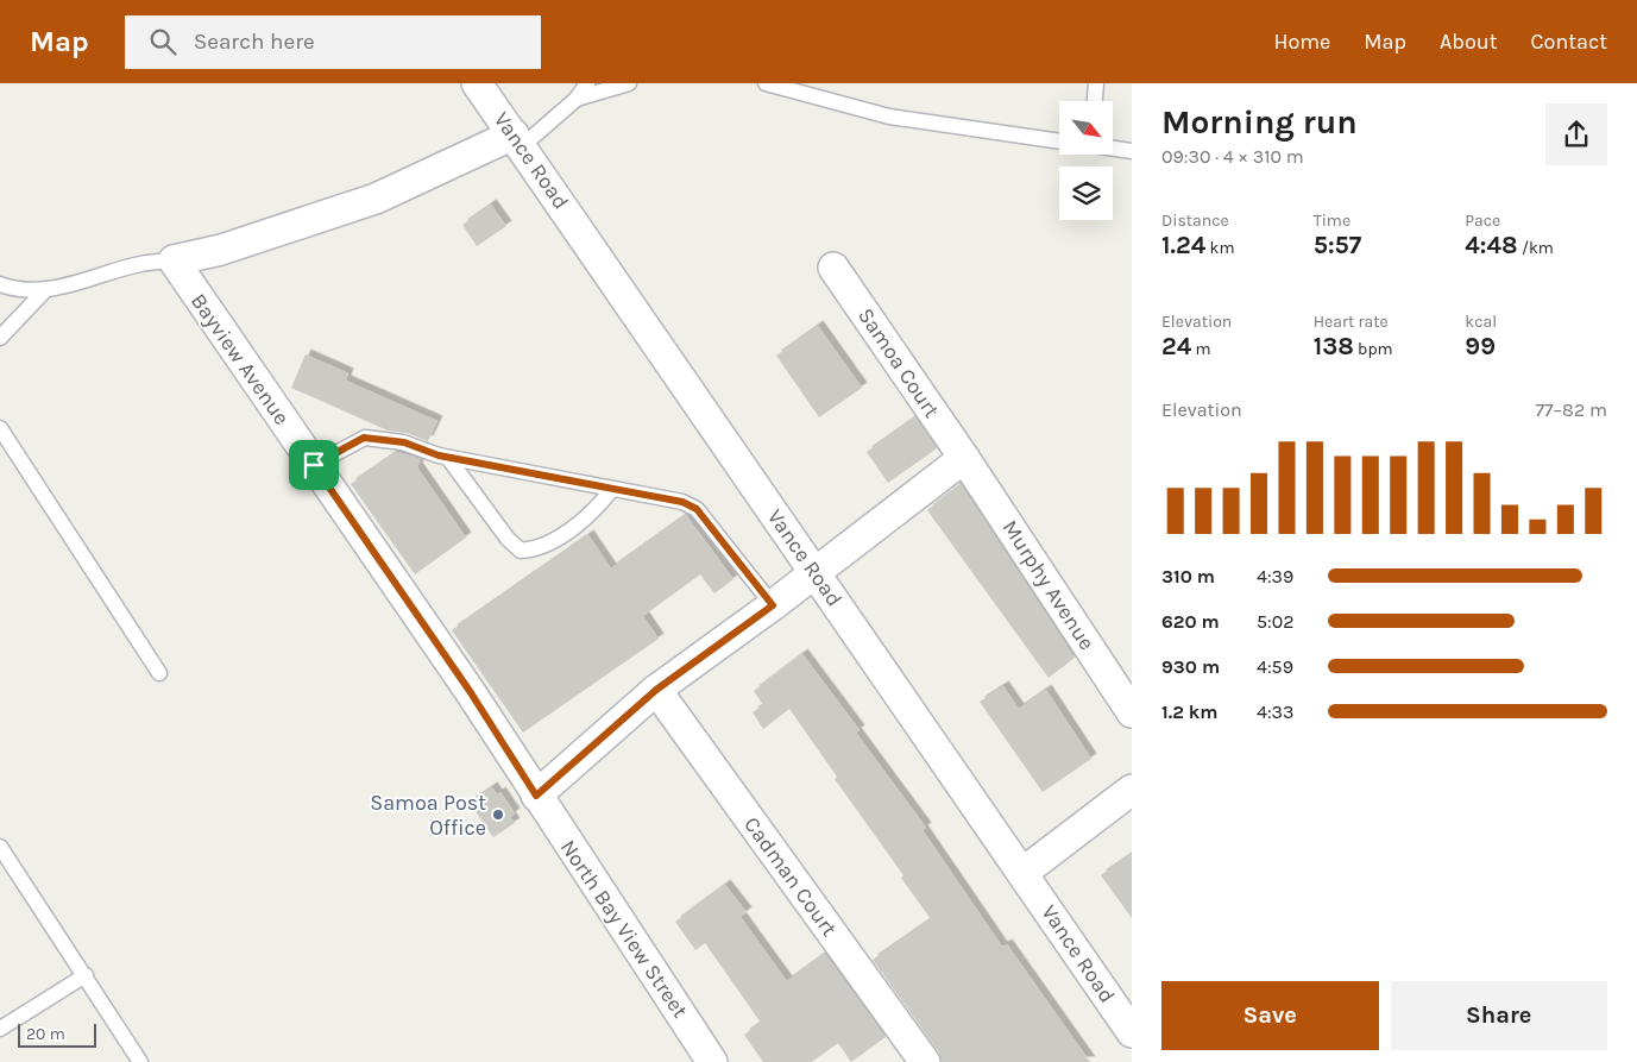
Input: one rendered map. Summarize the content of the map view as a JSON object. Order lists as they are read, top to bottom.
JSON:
{
  "streets": {
    "street": [
      "Vance Road",
      "Bayview Avenue",
      "Samoa Court",
      "Murphy Avenue",
      "Cadman Court",
      "North Bay View Street"
    ]
  },
  "crossings": [
    ["Bayview Avenue", "North Bay View Street"],
    ["Samoa Court", "Murphy Avenue"]
  ],
  "places": ["Samoa Post Office"],
  "scale_bar": "20 m",
  "north": "bottom right",
  "page": {
    "header": "Map",
    "search": "Search here",
    "nav": [
      "Home",
      "Map",
      "About",
      "Contact"
    ],
    "heading": ["Morning run", "09:30 · 4 × 310 m"],
    "stats": [
      ["Distance", "1.24 km"],
      ["Time", "5:57"],
      ["Pace", "4:48 /km"],
      ["Elevation", "24 m"],
      ["Heart rate", "138 bpm"],
      ["kcal", "99"]
    ],
    "chart": ["Elevation", "77–82 m"],
    "list": [
      {
        "name": "310 m",
        "note": "4:39"
      },
      {
        "name": "620 m",
        "note": "5:02"
      },
      {
        "name": "930 m",
        "note": "4:59"
      },
      {
        "name": "1.2 km",
        "note": "4:33"
      }
    ],
    "buttons": ["Save", "Share"],
    "scale": "20 m"
  }
}
